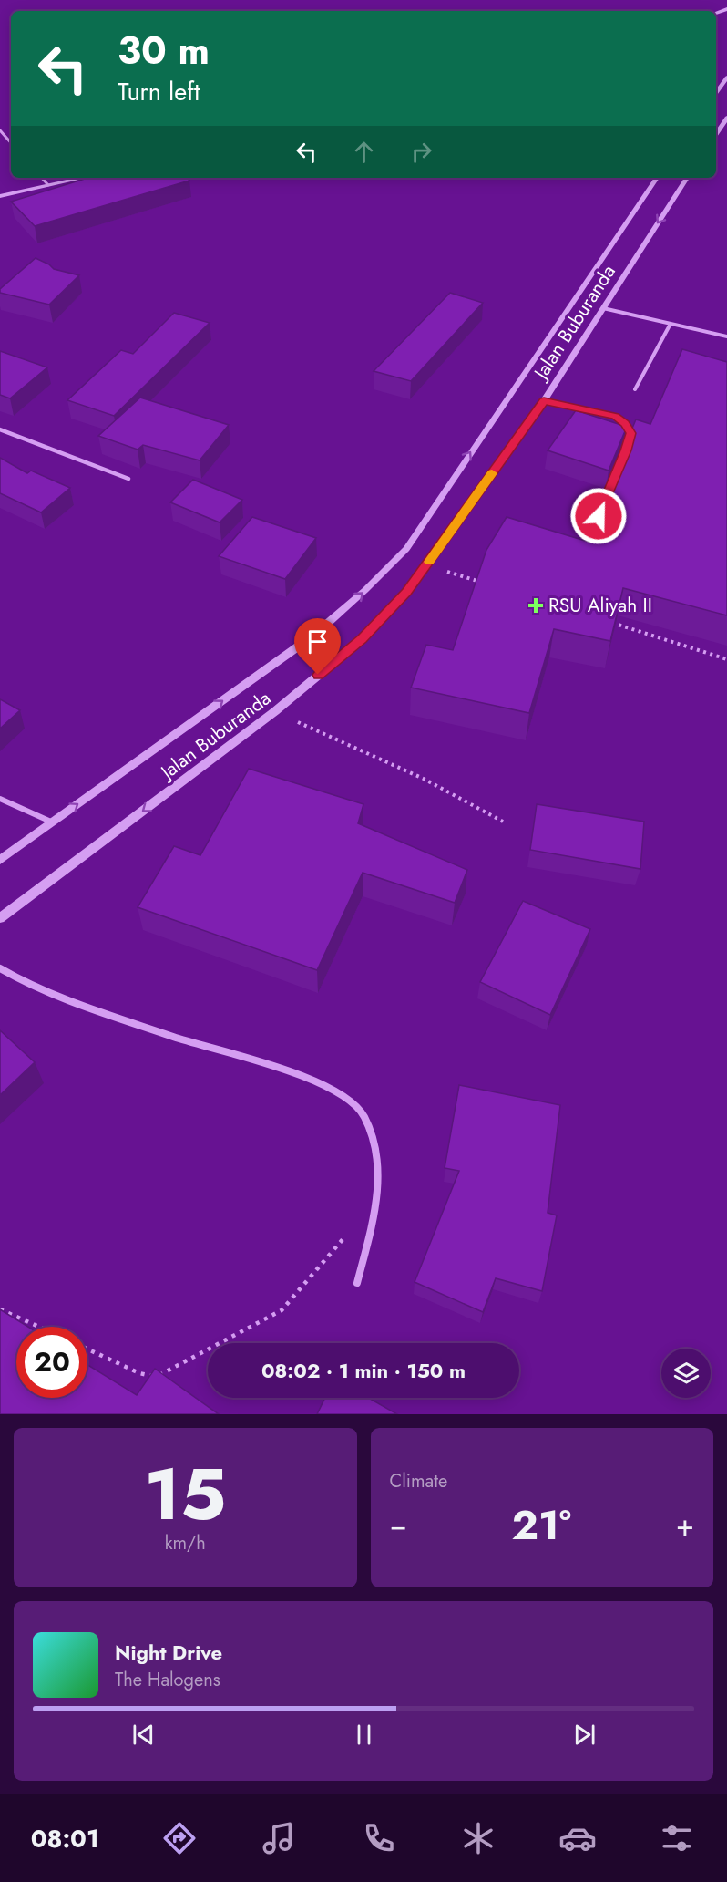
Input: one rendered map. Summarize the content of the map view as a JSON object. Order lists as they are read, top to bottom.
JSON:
{
  "streets": {
    "street": ["Jalan Buburanda"]
  },
  "places": {
    "health": ["RSU Aliyah II"]
  },
  "page": {
    "turn": ["30 m", "Turn left"],
    "limit": "20",
    "trip": "08:02 · 1 min · 150 m",
    "tile": [
      ["15", "km/h"],
      "Climate"
    ],
    "heat": ["−", "21°", "+"],
    "song": ["Night Drive", "The Halogens"],
    "tabs": "08:01"
  }
}
